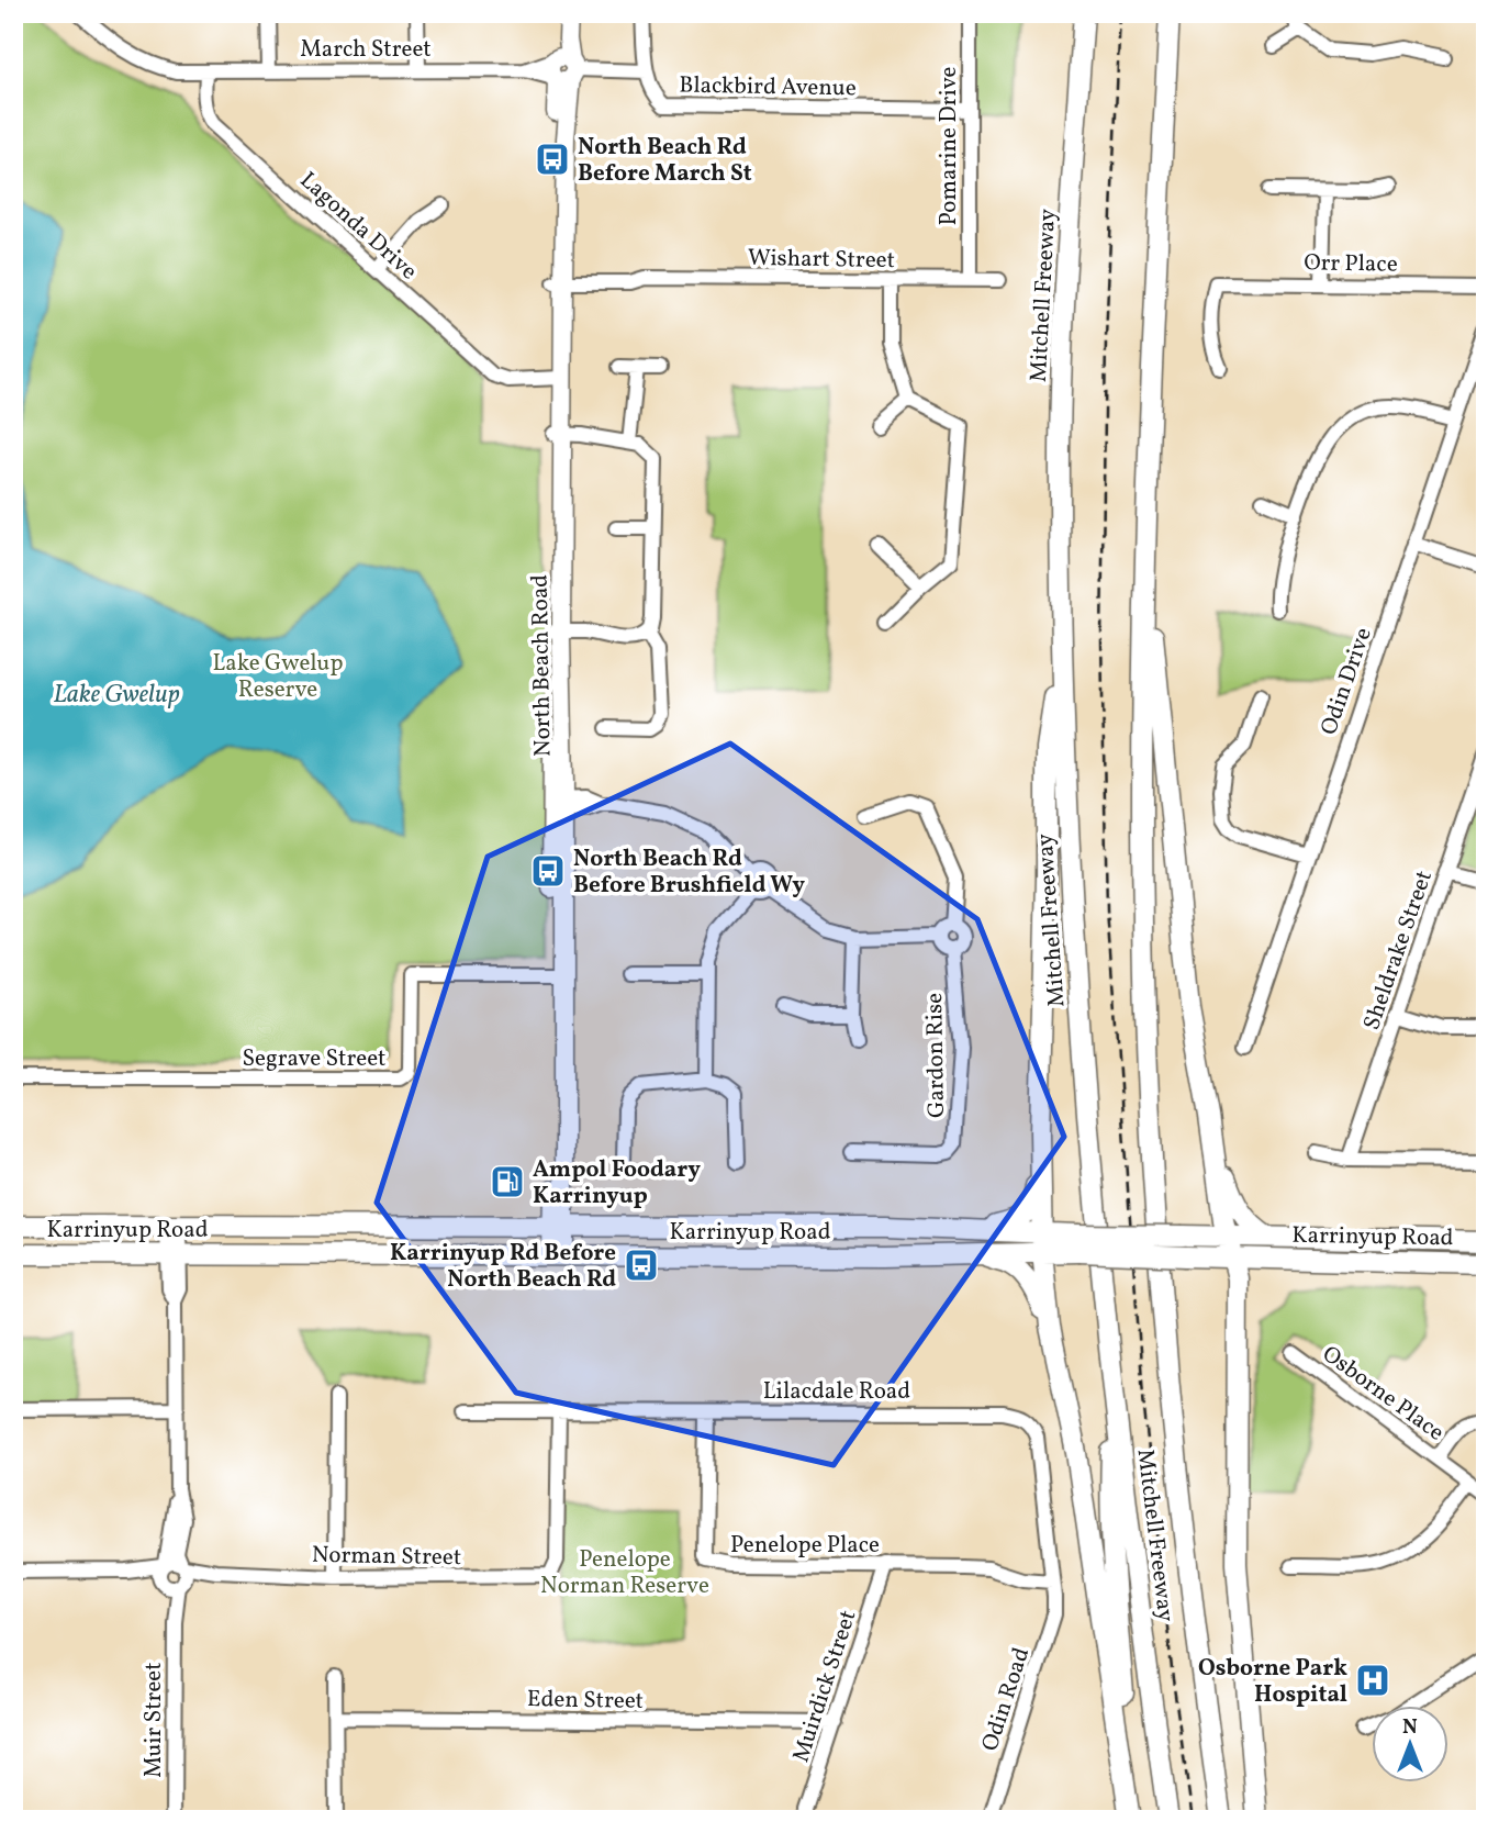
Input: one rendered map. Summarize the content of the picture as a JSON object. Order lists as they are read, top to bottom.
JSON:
{
  "streets": {
    "highway": ["Mitchell Freeway", "Karrinyup Road"],
    "main road": ["North Beach Road"],
    "street": [
      "March Street",
      "Blackbird Avenue",
      "Pomarine Drive",
      "Lagonda Drive",
      "Wishart Street",
      "Orr Place",
      "Odin Drive",
      "Sheldrake Street",
      "Gardon Rise",
      "Segrave Street",
      "Lilacdale Road",
      "Osborne Place",
      "Penelope Place",
      "Norman Street",
      "Muirdick Street",
      "Eden Street",
      "Odin Road",
      "Muir Street"
    ]
  },
  "crossings": [
    ["March Street", "Blackbird Avenue"],
    ["March Street", "Lagonda Drive"],
    ["March Street", "North Beach Road"],
    ["Blackbird Avenue", "Pomarine Drive"],
    ["Pomarine Drive", "Wishart Street"],
    ["Lagonda Drive", "North Beach Road"],
    ["Wishart Street", "North Beach Road"],
    ["North Beach Road", "Segrave Street"],
    ["North Beach Road", "Karrinyup Road"],
    ["Karrinyup Road", "Muir Street"],
    ["Lilacdale Road", "Penelope Place"],
    ["Lilacdale Road", "Norman Street"],
    ["Lilacdale Road", "Odin Road"],
    ["Penelope Place", "Muirdick Street"],
    ["Norman Street", "Muir Street"],
    ["Muirdick Street", "Eden Street"]
  ],
  "water": ["Lake Gwelup"],
  "parks": ["Lake Gwelup Reserve", "Penelope Norman Reserve"],
  "places": {
    "bus stop": ["North Beach Rd Before March St", "North Beach Rd Before Brushfield Wy", "Karrinyup Rd Before North Beach Rd"],
    "fuel station": ["Ampol Foodary Karrinyup"],
    "hospital": ["Osborne Park Hospital"]
  },
  "north": "top"
}
